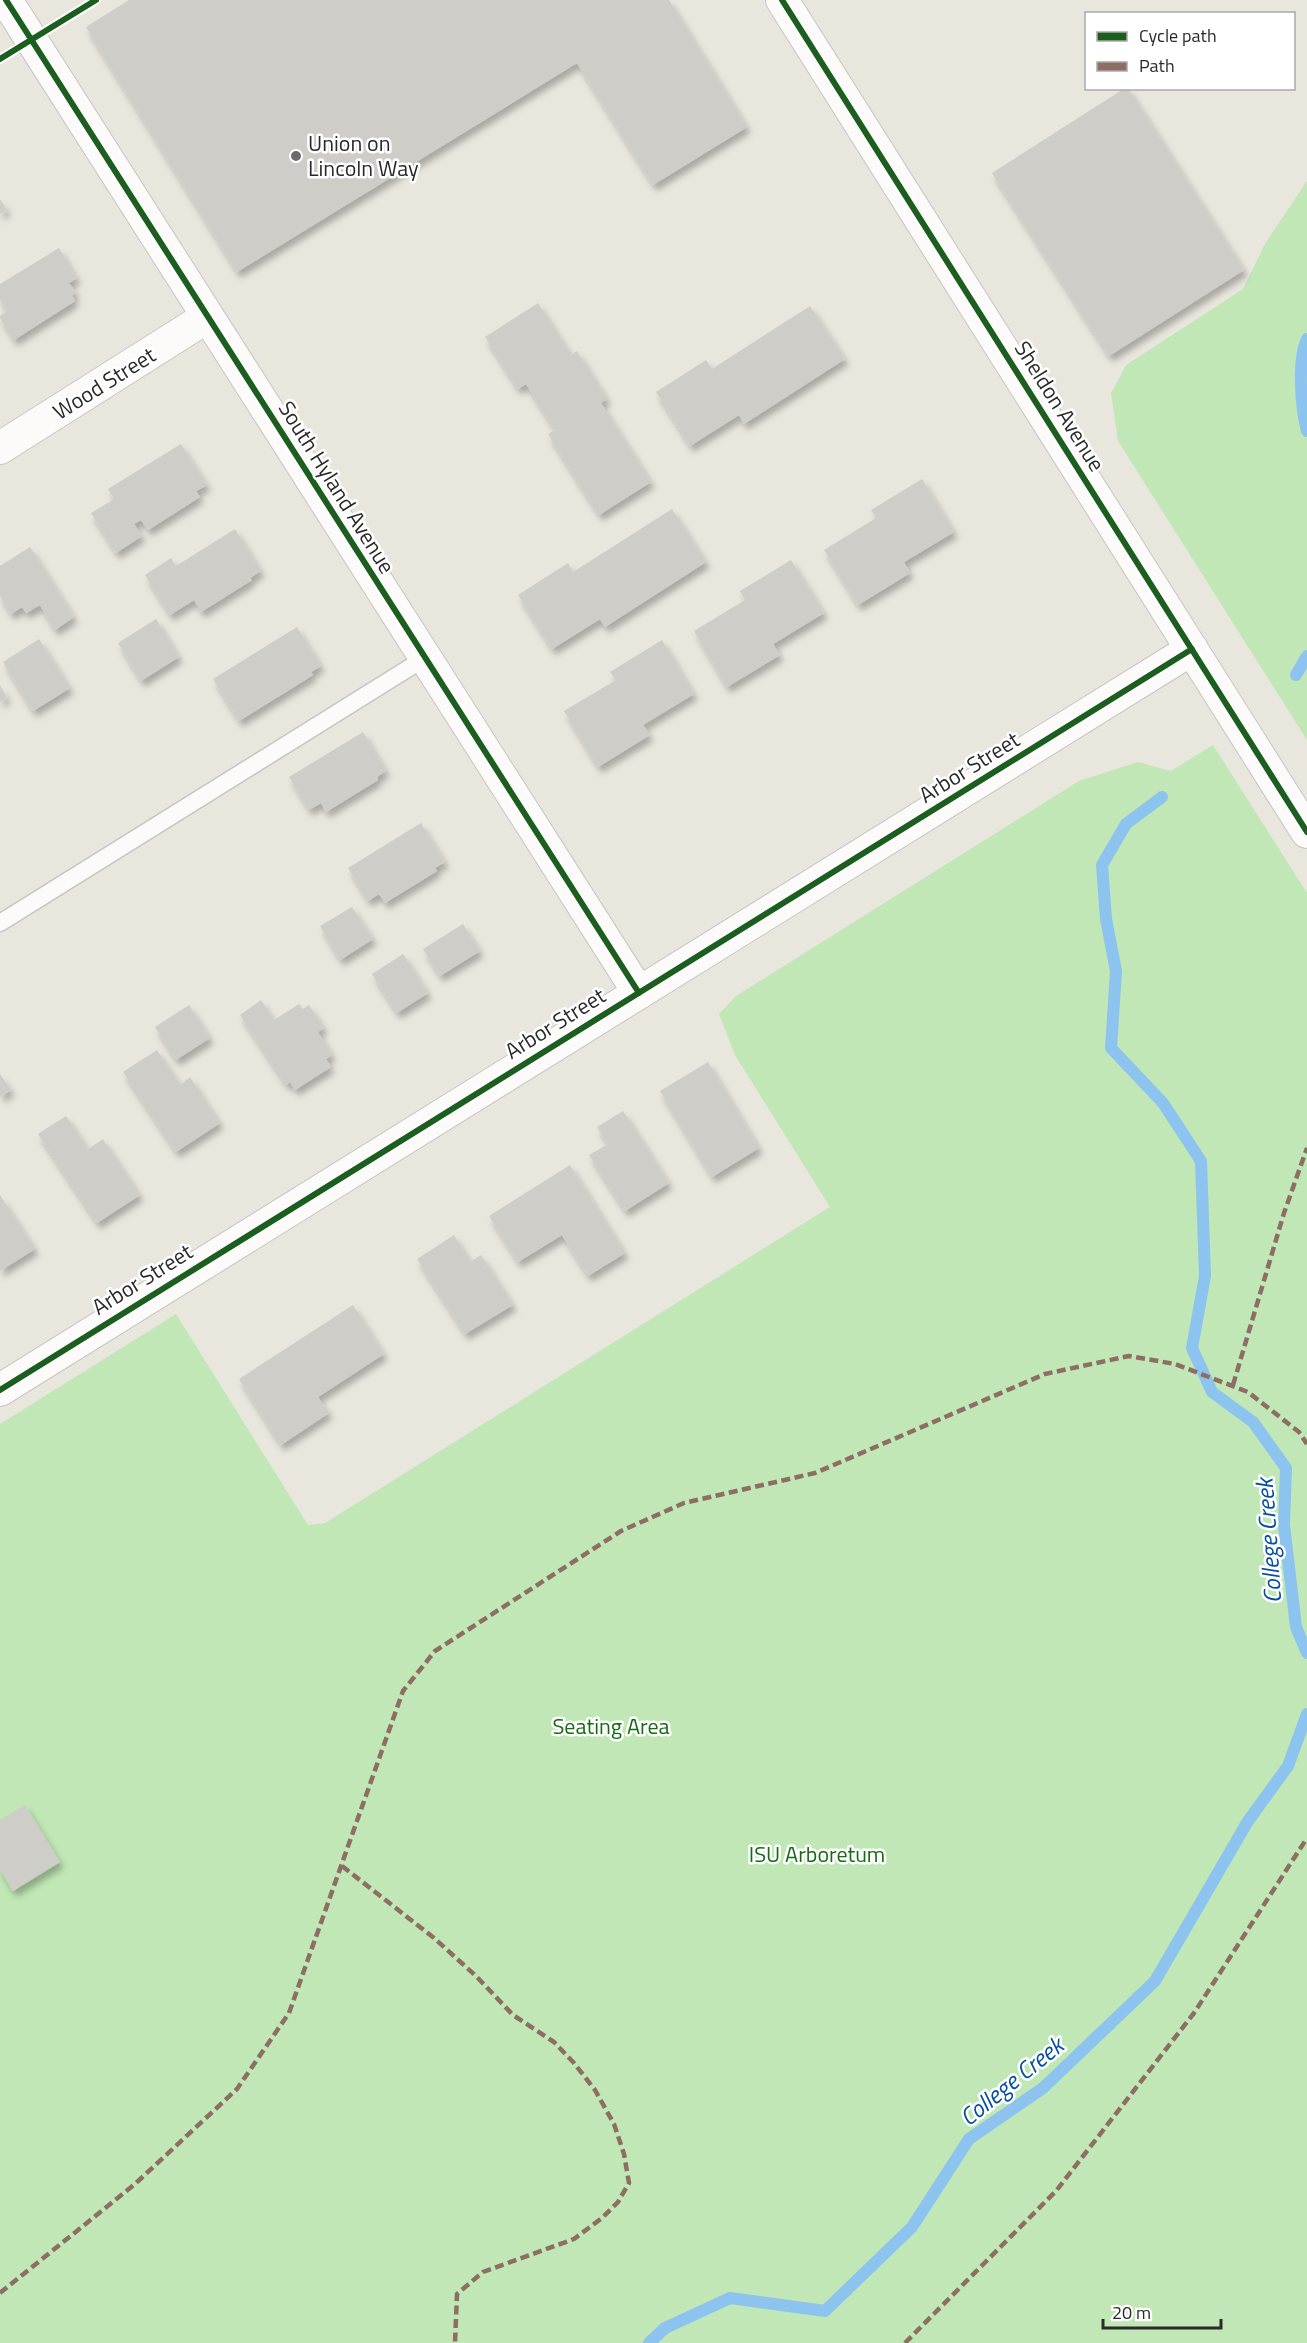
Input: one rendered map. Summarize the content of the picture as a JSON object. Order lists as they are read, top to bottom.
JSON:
{
  "streets": {
    "street": [
      "Wood Street",
      "Sheldon Avenue",
      "South Hyland Avenue",
      "Arbor Street"
    ]
  },
  "crossings": [
    ["Wood Street", "South Hyland Avenue"],
    ["Sheldon Avenue", "Arbor Street"],
    ["South Hyland Avenue", "Arbor Street"]
  ],
  "water": ["College Creek"],
  "parks": ["Seating Area", "ISU Arboretum"],
  "places": ["Union on Lincoln Way"],
  "legend": ["Cycle path", "Path"],
  "scale_bar": "20 m"
}
